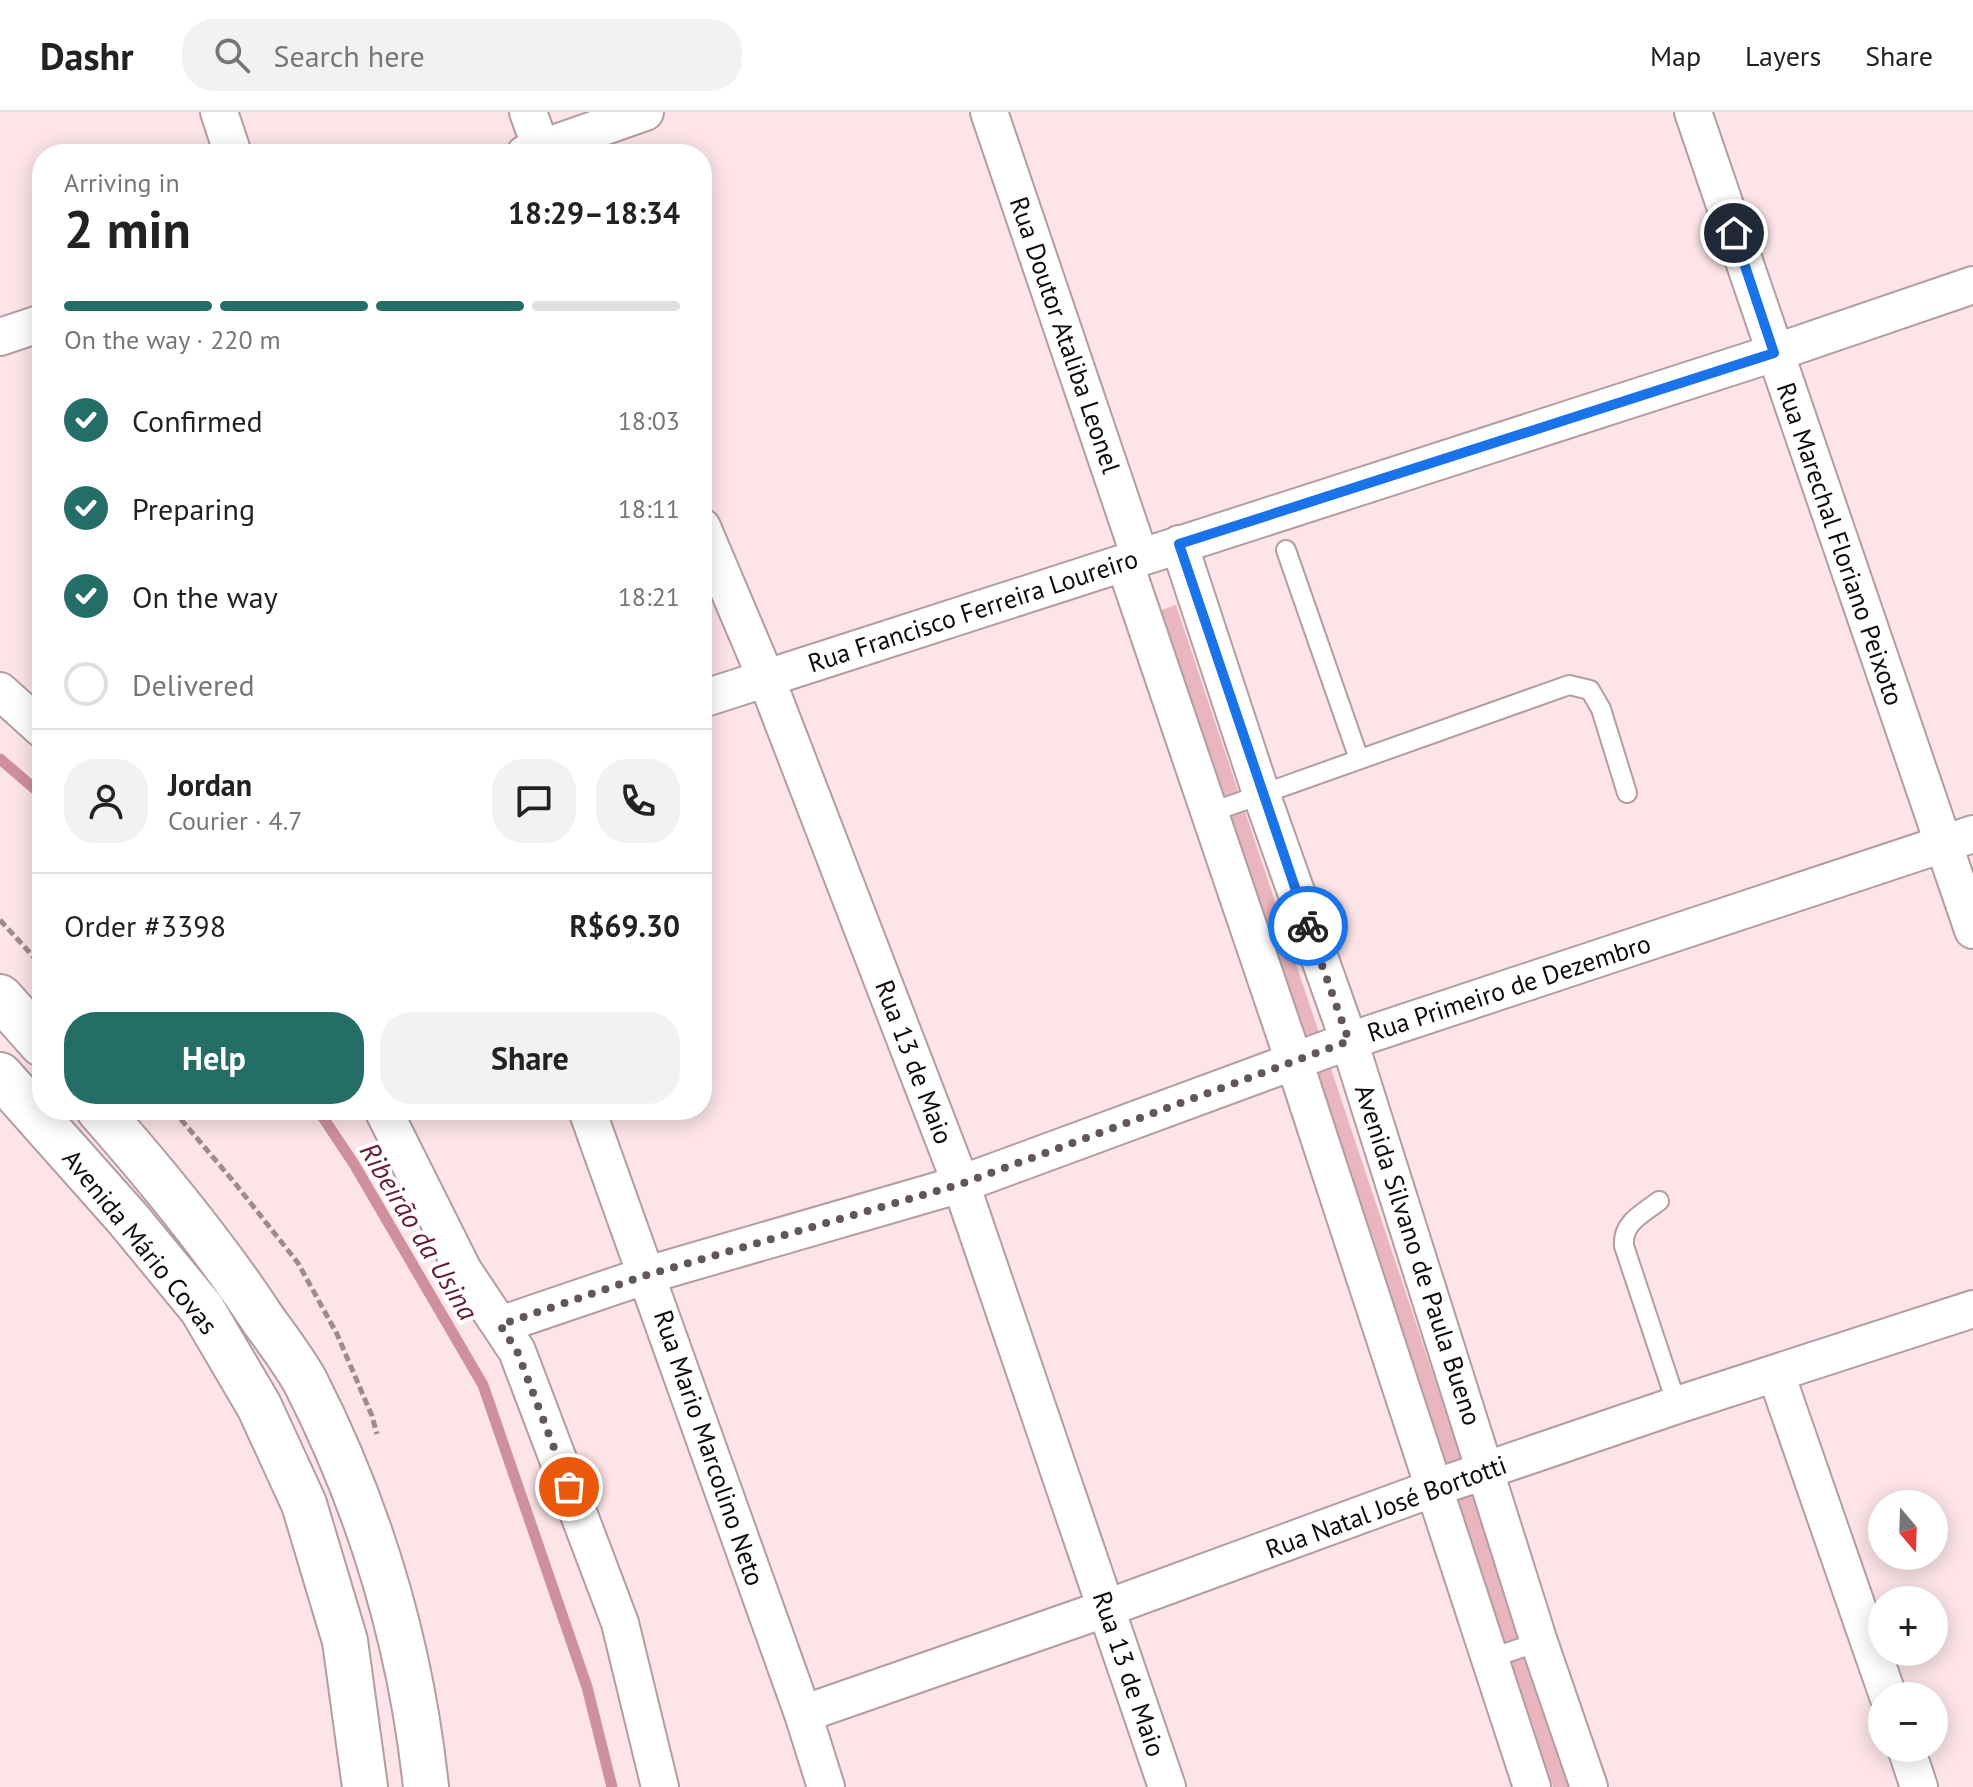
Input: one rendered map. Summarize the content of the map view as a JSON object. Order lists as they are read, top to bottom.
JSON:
{
  "streets": {
    "street": [
      "Rua Doutor Ataliba Leonel",
      "Rua Marechal Floriano Peixoto",
      "Rua Francisco Ferreira Loureiro",
      "Rua Primeiro de Dezembro",
      "Rua 13 de Maio",
      "Avenida Mário Covas",
      "Avenida Silvano de Paula Bueno",
      "Rua Mario Marcolino Neto",
      "Rua Natal José Bortotti"
    ]
  },
  "crossings": [
    ["Rua Doutor Ataliba Leonel", "Rua Francisco Ferreira Loureiro"],
    ["Rua Marechal Floriano Peixoto", "Rua Francisco Ferreira Loureiro"],
    ["Rua Marechal Floriano Peixoto", "Rua Primeiro de Dezembro"],
    ["Rua Francisco Ferreira Loureiro", "Rua 13 de Maio"],
    ["Rua Francisco Ferreira Loureiro", "Avenida Silvano de Paula Bueno"],
    ["Rua Primeiro de Dezembro", "Rua 13 de Maio"],
    ["Rua Primeiro de Dezembro", "Avenida Silvano de Paula Bueno"],
    ["Rua Primeiro de Dezembro", "Rua Mario Marcolino Neto"],
    ["Rua 13 de Maio", "Rua Natal José Bortotti"],
    ["Avenida Silvano de Paula Bueno", "Rua Natal José Bortotti"],
    ["Rua Mario Marcolino Neto", "Rua Natal José Bortotti"]
  ],
  "water": ["Ribeirão da Usina"],
  "north": "bottom",
  "page": {
    "header": "Dashr",
    "search": "Search here",
    "nav": ["Map", "Layers", "Share"],
    "heading": ["2 min", "Arriving in", "18:29–18:34"],
    "panel": [
      "Jordan",
      "Courier · 4.7",
      "Order #3398",
      "R$69.30"
    ],
    "bar": "On the way · 220 m",
    "list": [
      ["Confirmed", "18:03"],
      ["Preparing", "18:11"],
      ["On the way", "18:21"],
      "Delivered"
    ],
    "buttons": ["Help", "Share"],
    "map_buttons": ["+", "−"]
  }
}
